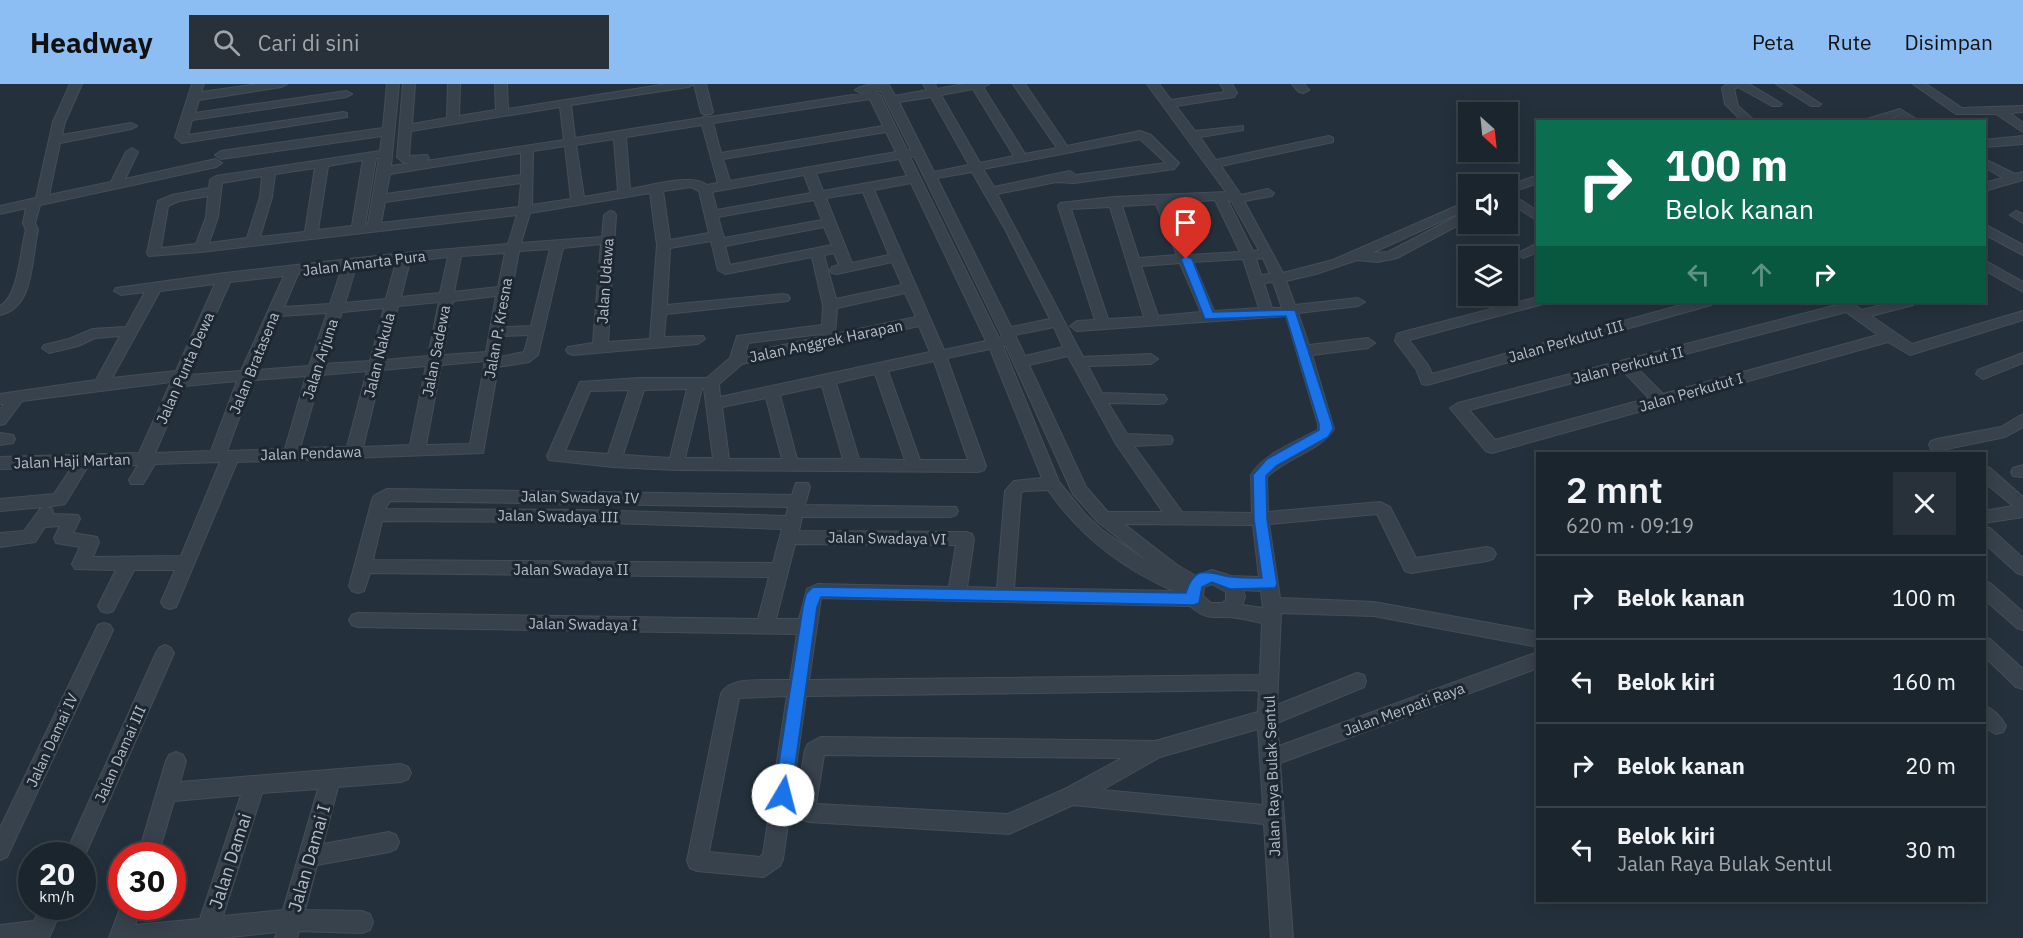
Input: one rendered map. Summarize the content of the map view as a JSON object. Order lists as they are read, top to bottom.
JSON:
{
  "streets": {
    "street": [
      "Jalan Amarta Pura",
      "Jalan Udawa",
      "Jalan P. Kresna",
      "Jalan Anggrek Harapan",
      "Jalan Perkutut III",
      "Jalan Sadewa",
      "Jalan Nakula",
      "Jalan Arjuna",
      "Jalan Bratasena",
      "Jalan Perkutut II",
      "Jalan Punta Dewa",
      "Jalan Perkutut I",
      "Jalan Pendawa",
      "Jalan Haji Martan",
      "Jalan Swadaya III",
      "Jalan Swadaya VI",
      "Jalan Swadaya II",
      "Jalan Swadaya I",
      "Jalan Merpati Raya",
      "Jalan Damai IV",
      "Jalan Damai III",
      "Jalan Raya Bulak Sentul",
      "Jalan Damai I",
      "Jalan Damai"
    ]
  },
  "crossings": [
    ["Jalan Amarta Pura", "Jalan Udawa"],
    ["Jalan Amarta Pura", "Jalan P. Kresna"],
    ["Jalan Amarta Pura", "Jalan Sadewa"],
    ["Jalan Amarta Pura", "Jalan Nakula"],
    ["Jalan Amarta Pura", "Jalan Arjuna"],
    ["Jalan Amarta Pura", "Jalan Bratasena"],
    ["Jalan Amarta Pura", "Jalan Punta Dewa"],
    ["Jalan P. Kresna", "Jalan Pendawa"],
    ["Jalan Sadewa", "Jalan Pendawa"],
    ["Jalan Nakula", "Jalan Pendawa"],
    ["Jalan Arjuna", "Jalan Pendawa"],
    ["Jalan Bratasena", "Jalan Pendawa"],
    ["Jalan Perkutut II", "Jalan Perkutut I"],
    ["Jalan Punta Dewa", "Jalan Pendawa"],
    ["Jalan Punta Dewa", "Jalan Haji Martan"],
    ["Jalan Pendawa", "Jalan Haji Martan"],
    ["Jalan Swadaya III", "Jalan Swadaya VI"],
    ["Jalan Swadaya III", "Jalan Swadaya II"],
    ["Jalan Merpati Raya", "Jalan Raya Bulak Sentul"]
  ],
  "north": "bottom right",
  "page": {
    "header": "Headway",
    "search": "Cari di sini",
    "nav": ["Peta", "Rute", "Disimpan"],
    "turn": ["100 m", "Belok kanan"],
    "heading": ["2 mnt", "620 m · 09:19"],
    "list": [
      {
        "name": "Belok kanan",
        "value": "100 m"
      },
      {
        "name": "Belok kiri",
        "value": "160 m"
      },
      {
        "name": "Belok kanan",
        "value": "20 m"
      },
      {
        "name": "Belok kiri",
        "note": "Jalan Raya Bulak Sentul",
        "value": "30 m"
      }
    ],
    "speed": "20 km/h",
    "limit": "30"
  }
}
